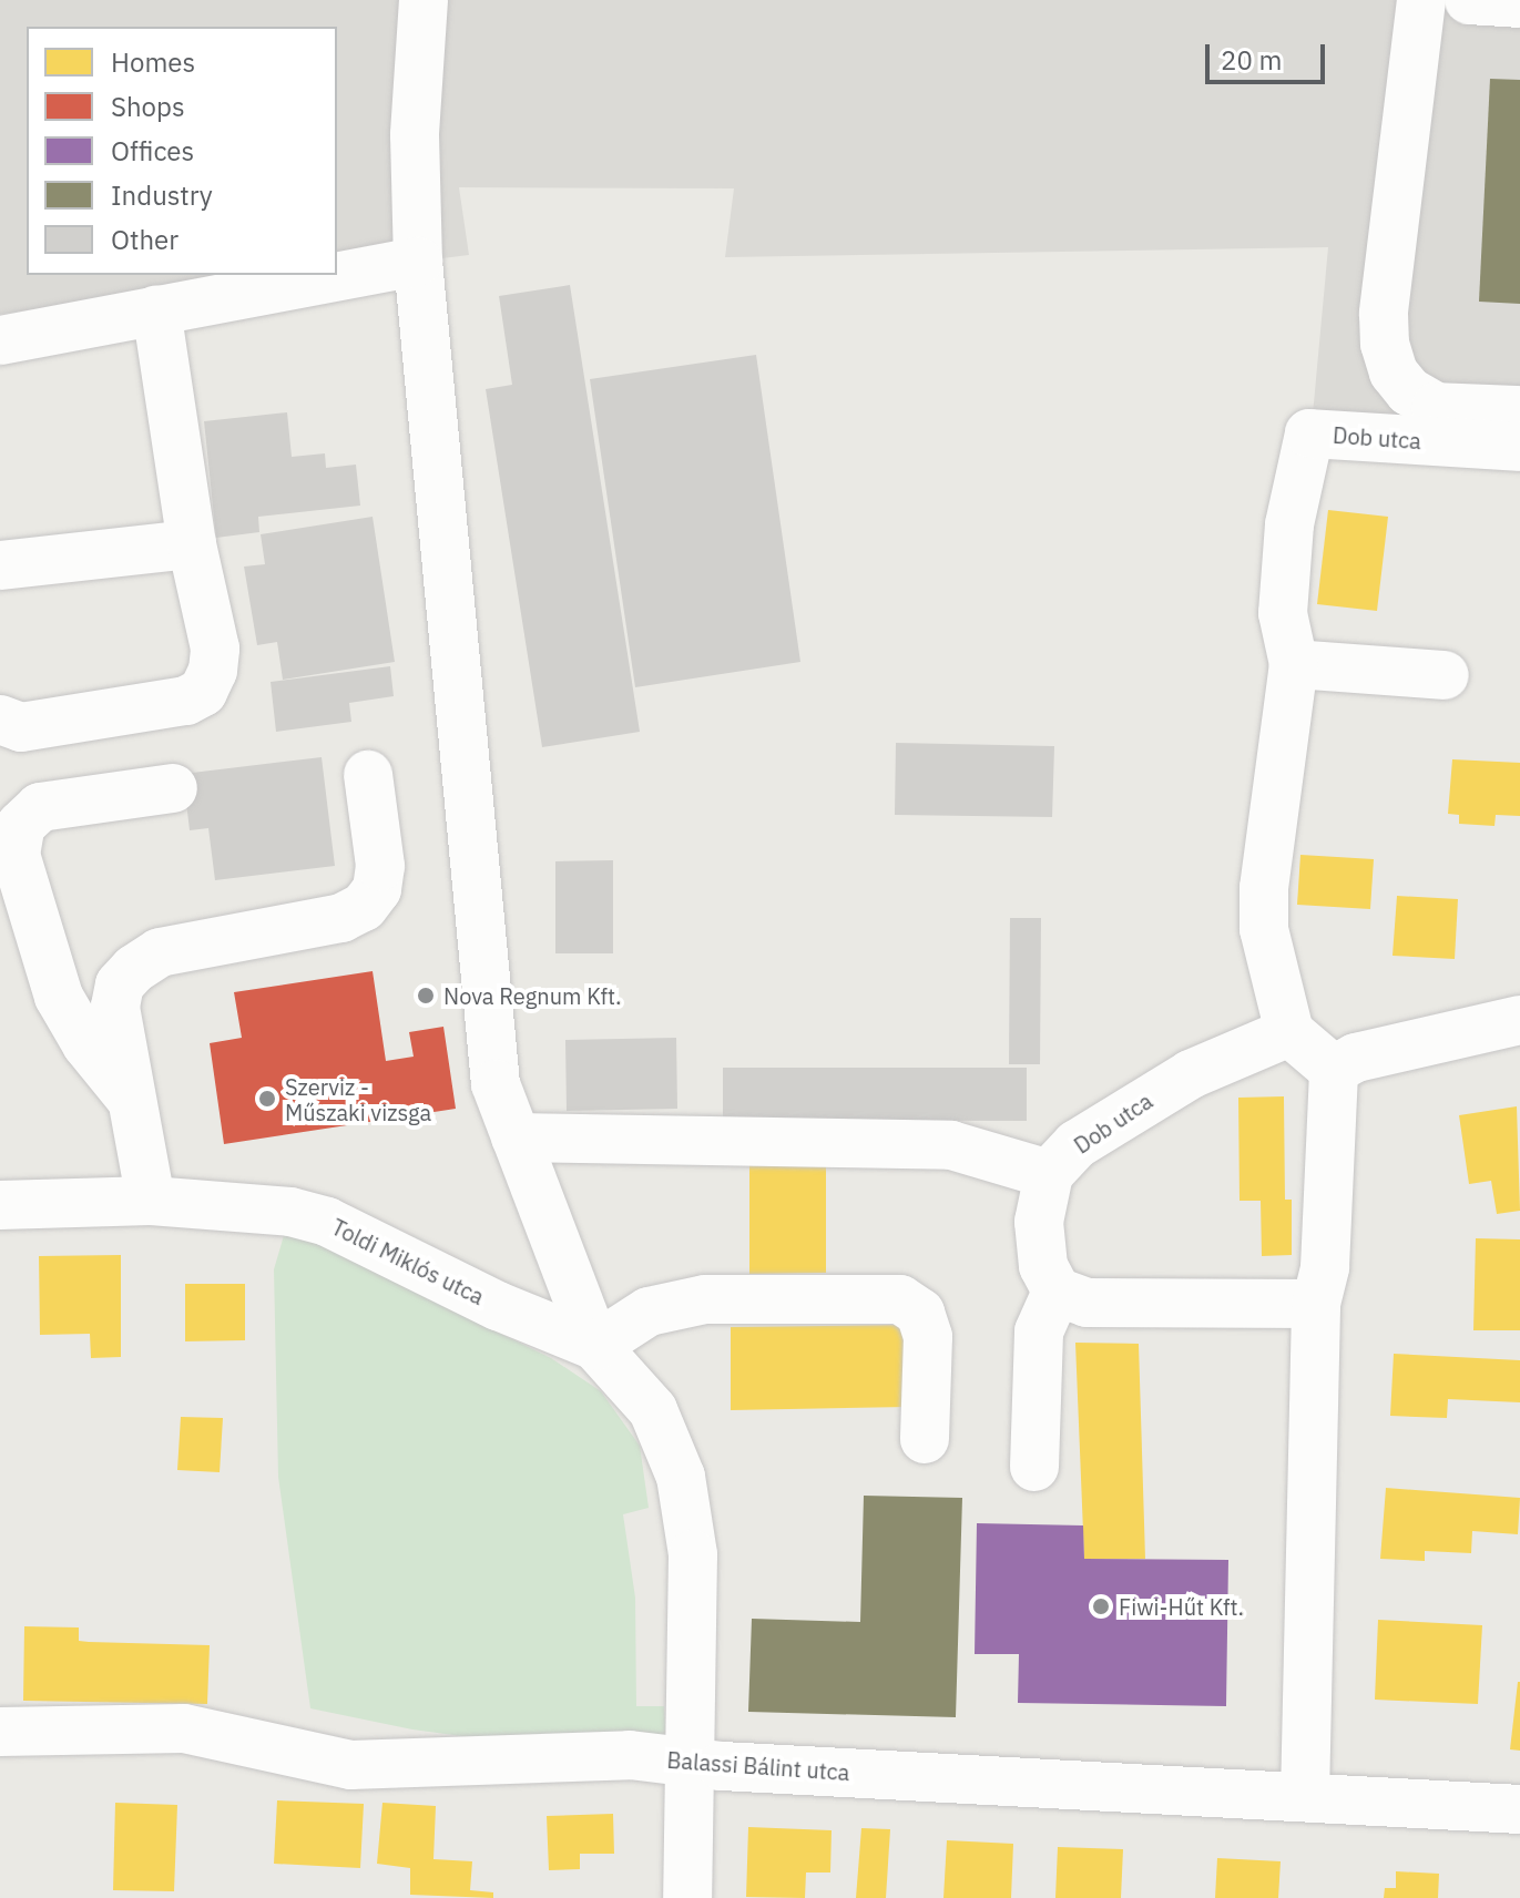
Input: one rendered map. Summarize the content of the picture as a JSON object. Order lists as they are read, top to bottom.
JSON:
{
  "streets": {
    "street": ["Dob utca", "Toldi Miklós utca", "Balassi Bálint utca"]
  },
  "crossings": [
    ["Toldi Miklós utca", "Balassi Bálint utca"]
  ],
  "places": ["Nova Regnum Kft.", "Szerviz - Műszaki vizsga", "Fiwi-Hűt Kft."],
  "legend": [
    "Homes",
    "Shops",
    "Offices",
    "Industry",
    "Other"
  ],
  "scale_bar": "20 m"
}
